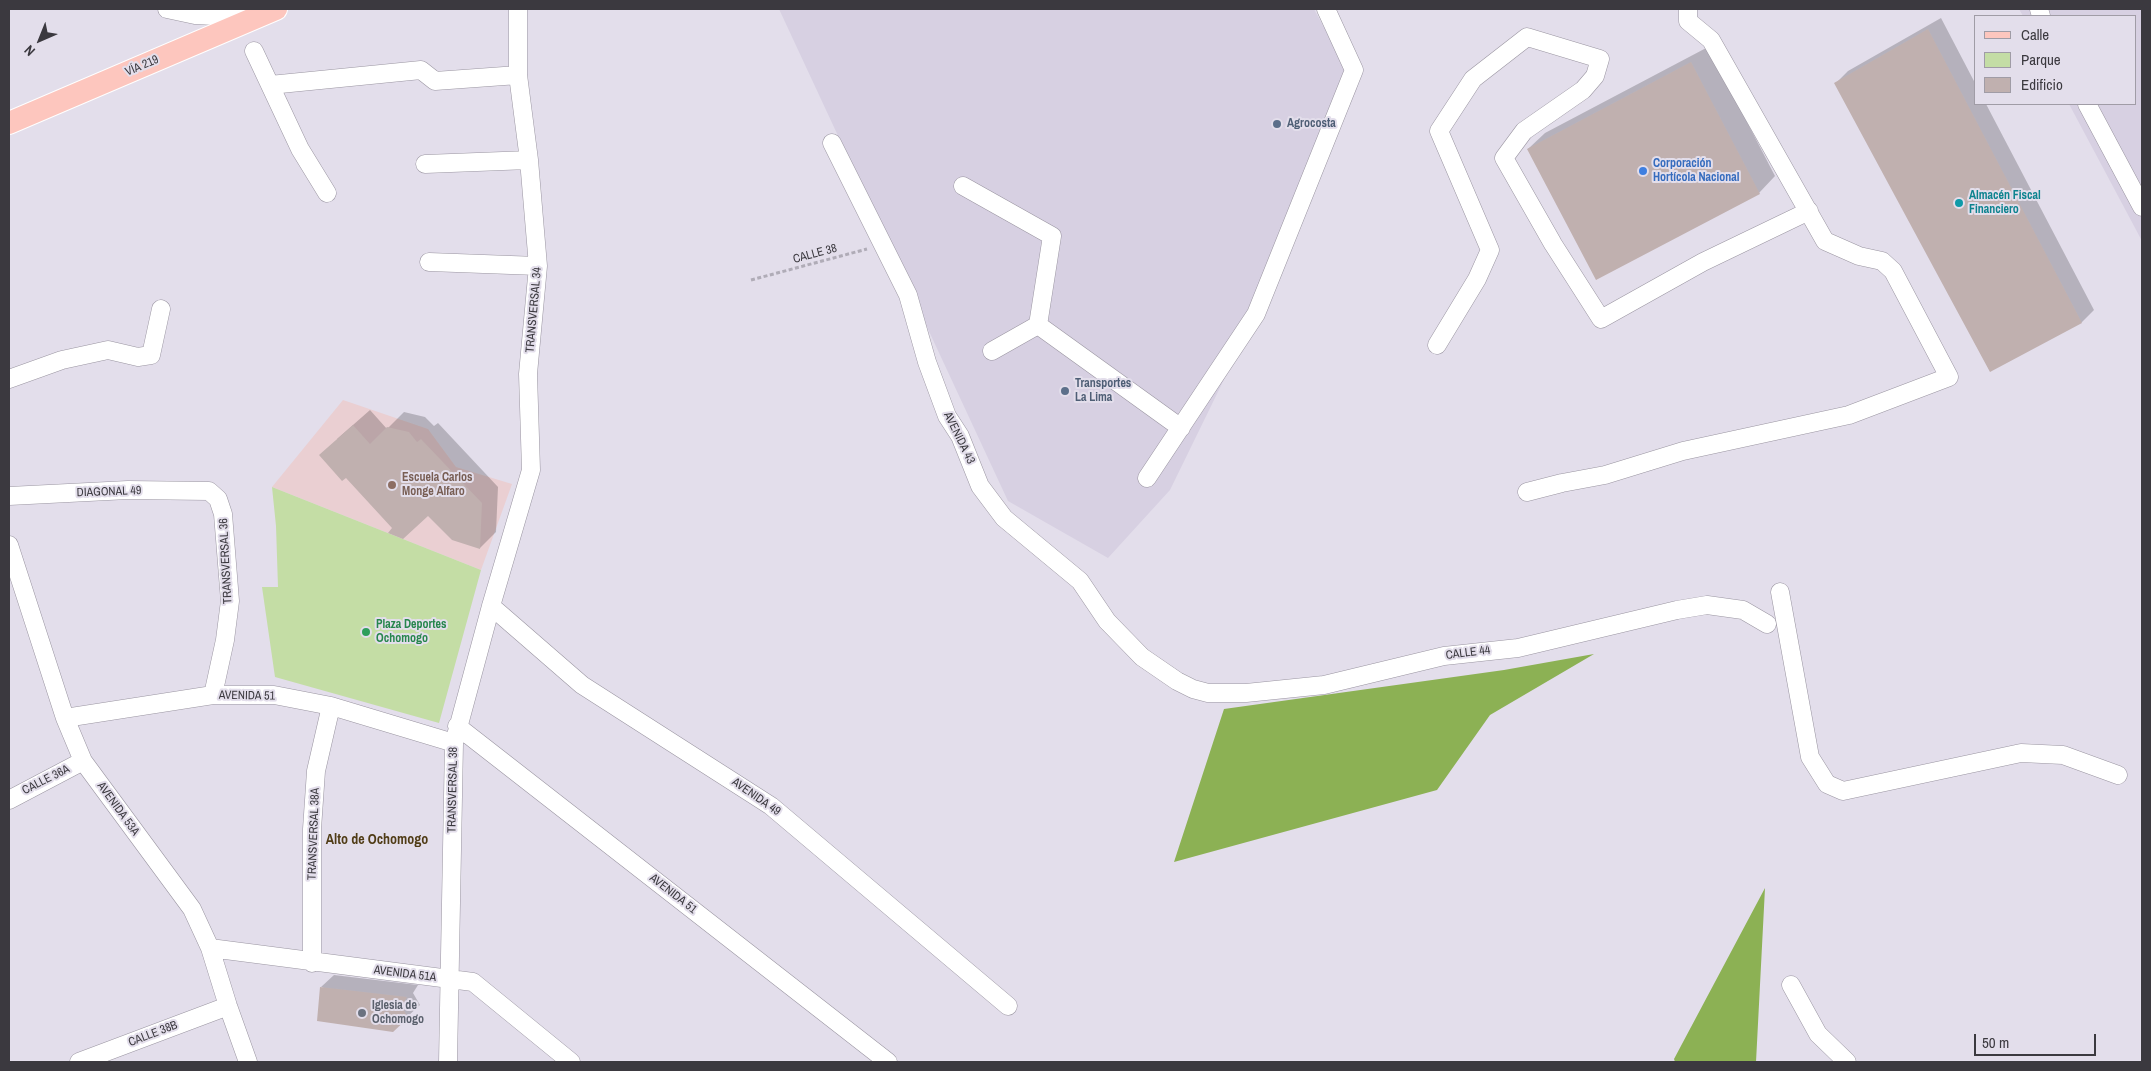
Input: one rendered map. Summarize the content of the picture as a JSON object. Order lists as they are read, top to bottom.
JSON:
{
  "streets": {
    "main road": ["VÍA 219"],
    "street": [
      "TRANSVERSAL 34",
      "AVENIDA 43",
      "DIAGONAL 49",
      "TRANSVERSAL 36",
      "CALLE 44",
      "AVENIDA 51",
      "CALLE 36A",
      "TRANSVERSAL 38",
      "AVENIDA 49",
      "AVENIDA 53A",
      "TRANSVERSAL 38A",
      "AVENIDA 51A",
      "CALLE 38B"
    ],
    "path": ["CALLE 38"]
  },
  "crossings": [
    ["CALLE 38", "AVENIDA 43"],
    ["TRANSVERSAL 34", "TRANSVERSAL 38"],
    ["TRANSVERSAL 34", "AVENIDA 49"],
    ["AVENIDA 43", "CALLE 44"],
    ["DIAGONAL 49", "TRANSVERSAL 36"],
    ["TRANSVERSAL 36", "AVENIDA 51"],
    ["AVENIDA 51", "TRANSVERSAL 38"],
    ["AVENIDA 51", "AVENIDA 53A"],
    ["AVENIDA 51", "TRANSVERSAL 38A"],
    ["CALLE 36A", "AVENIDA 53A"],
    ["TRANSVERSAL 38", "AVENIDA 49"],
    ["TRANSVERSAL 38", "AVENIDA 51A"],
    ["AVENIDA 53A", "AVENIDA 51A"],
    ["AVENIDA 53A", "CALLE 38B"],
    ["TRANSVERSAL 38A", "AVENIDA 51A"]
  ],
  "districts": ["Alto de Ochomogo"],
  "places": [
    "Agrocosta",
    "Corporación Hortícola Nacional",
    "Almacén Fiscal Financiero",
    "Transportes La Lima",
    "Escuela Carlos Monge Alfaro",
    "Plaza Deportes Ochomogo",
    "Iglesia de Ochomogo"
  ],
  "legend": ["Calle", "Parque", "Edificio"],
  "scale_bar": "50 m",
  "north": "bottom left"
}
